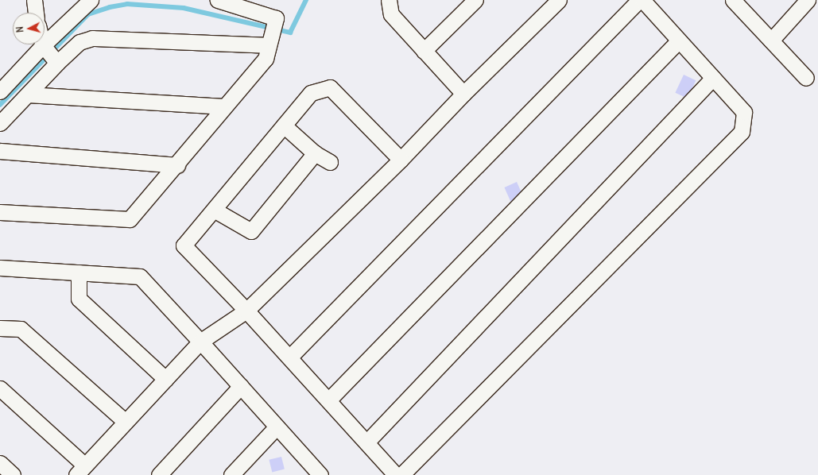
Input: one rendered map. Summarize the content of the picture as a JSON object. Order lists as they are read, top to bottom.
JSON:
{
  "north": "left"
}
